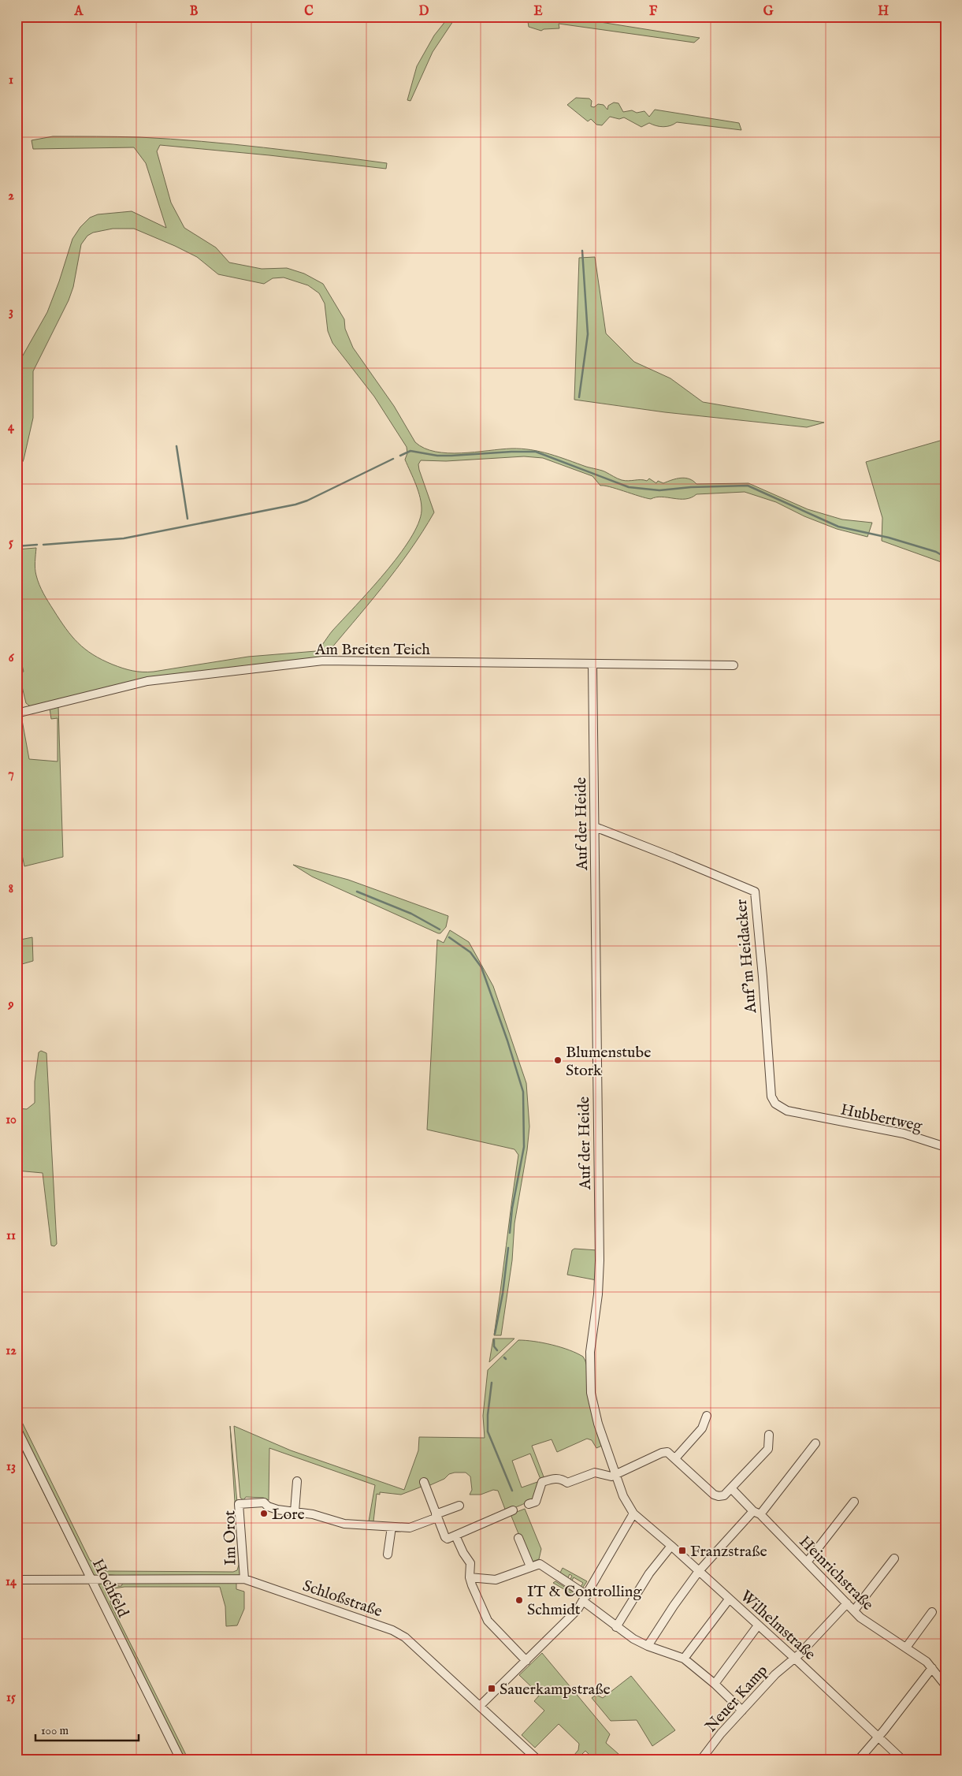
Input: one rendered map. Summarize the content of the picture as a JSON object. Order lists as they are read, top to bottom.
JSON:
{
  "streets": {
    "street": [
      "Am Breiten Teich",
      "Auf der Heide",
      "Auf'm Heidacker",
      "Hubbertweg",
      "Im Orot",
      "Heinrichstraße",
      "Hochfeld",
      "Schloßstraße",
      "Wilhelmstraße",
      "Neuer Kamp"
    ]
  },
  "crossings": [
    ["Am Breiten Teich", "Auf der Heide"],
    ["Auf der Heide", "Auf'm Heidacker"],
    ["Auf der Heide", "Wilhelmstraße"],
    ["Auf'm Heidacker", "Hubbertweg"],
    ["Im Orot", "Schloßstraße"],
    ["Heinrichstraße", "Neuer Kamp"],
    ["Hochfeld", "Schloßstraße"],
    ["Wilhelmstraße", "Neuer Kamp"]
  ],
  "places": {
    "other": ["Blumenstube Stork", "Lore", "IT & Controlling Schmidt"],
    "transit": ["Franzstraße", "Sauerkampstraße"]
  },
  "scale_bar": "100 m",
  "grid": {
    "columns": [
      "A",
      "B",
      "C",
      "D",
      "E",
      "F",
      "G",
      "H"
    ],
    "rows": [
      "1",
      "2",
      "3",
      "4",
      "5",
      "6",
      "7",
      "8",
      "9",
      "10",
      "11",
      "12",
      "13",
      "14",
      "15"
    ]
  }
}
